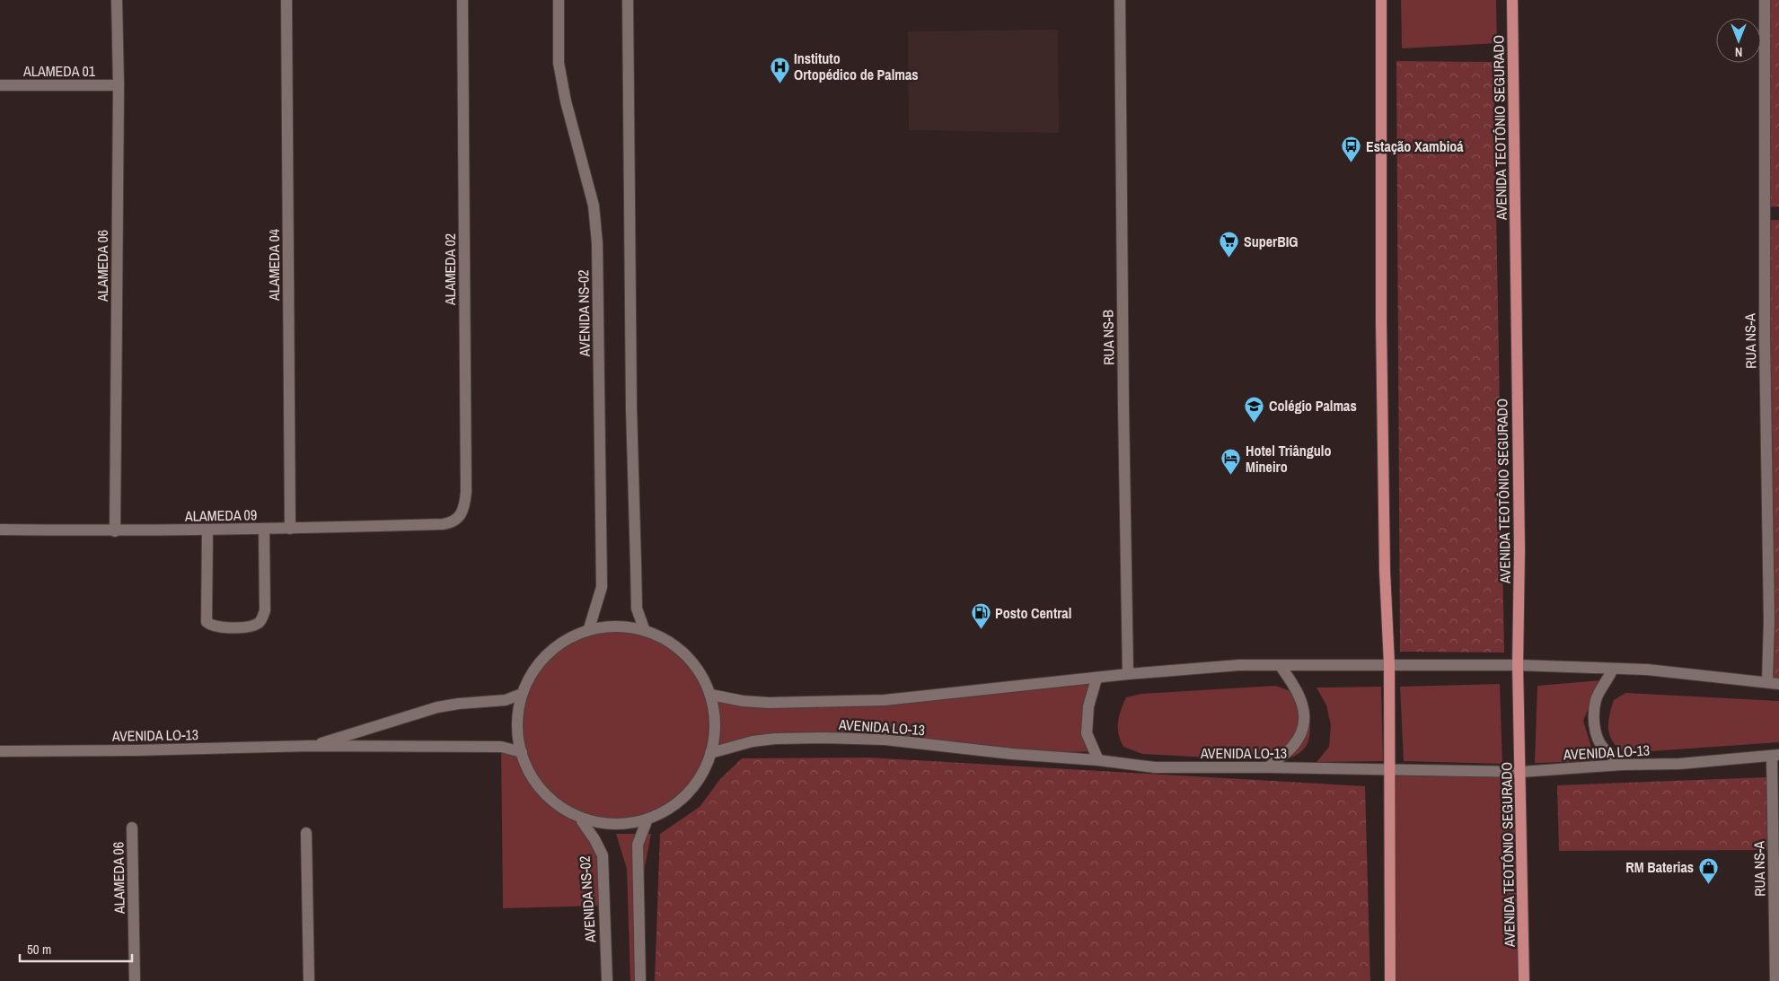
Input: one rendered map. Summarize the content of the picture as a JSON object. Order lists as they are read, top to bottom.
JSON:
{
  "streets": {
    "main road": ["AVENIDA TEOTÔNIO SEGURADO"],
    "street": [
      "ALAMEDA 01",
      "ALAMEDA 04",
      "ALAMEDA 06",
      "ALAMEDA 02",
      "AVENIDA NS-02",
      "RUA NS-B",
      "RUA NS-A",
      "ALAMEDA 09",
      "AVENIDA LO-13"
    ]
  },
  "crossings": [
    ["ALAMEDA 01", "ALAMEDA 06"],
    ["AVENIDA TEOTÔNIO SEGURADO", "AVENIDA LO-13"],
    ["ALAMEDA 04", "ALAMEDA 09"],
    ["ALAMEDA 06", "ALAMEDA 09"],
    ["ALAMEDA 02", "ALAMEDA 09"],
    ["RUA NS-B", "AVENIDA LO-13"],
    ["RUA NS-A", "AVENIDA LO-13"]
  ],
  "places": {
    "hospital": ["Instituto Ortopédico de Palmas"],
    "bus stop": ["Estação Xambioá"],
    "supermarket": ["SuperBIG"],
    "school or university": ["Colégio Palmas"],
    "hotel": ["Hotel Triângulo Mineiro"],
    "fuel station": ["Posto Central"],
    "shop": ["RM Baterias"]
  },
  "scale_bar": "50 m",
  "north": "bottom"
}
